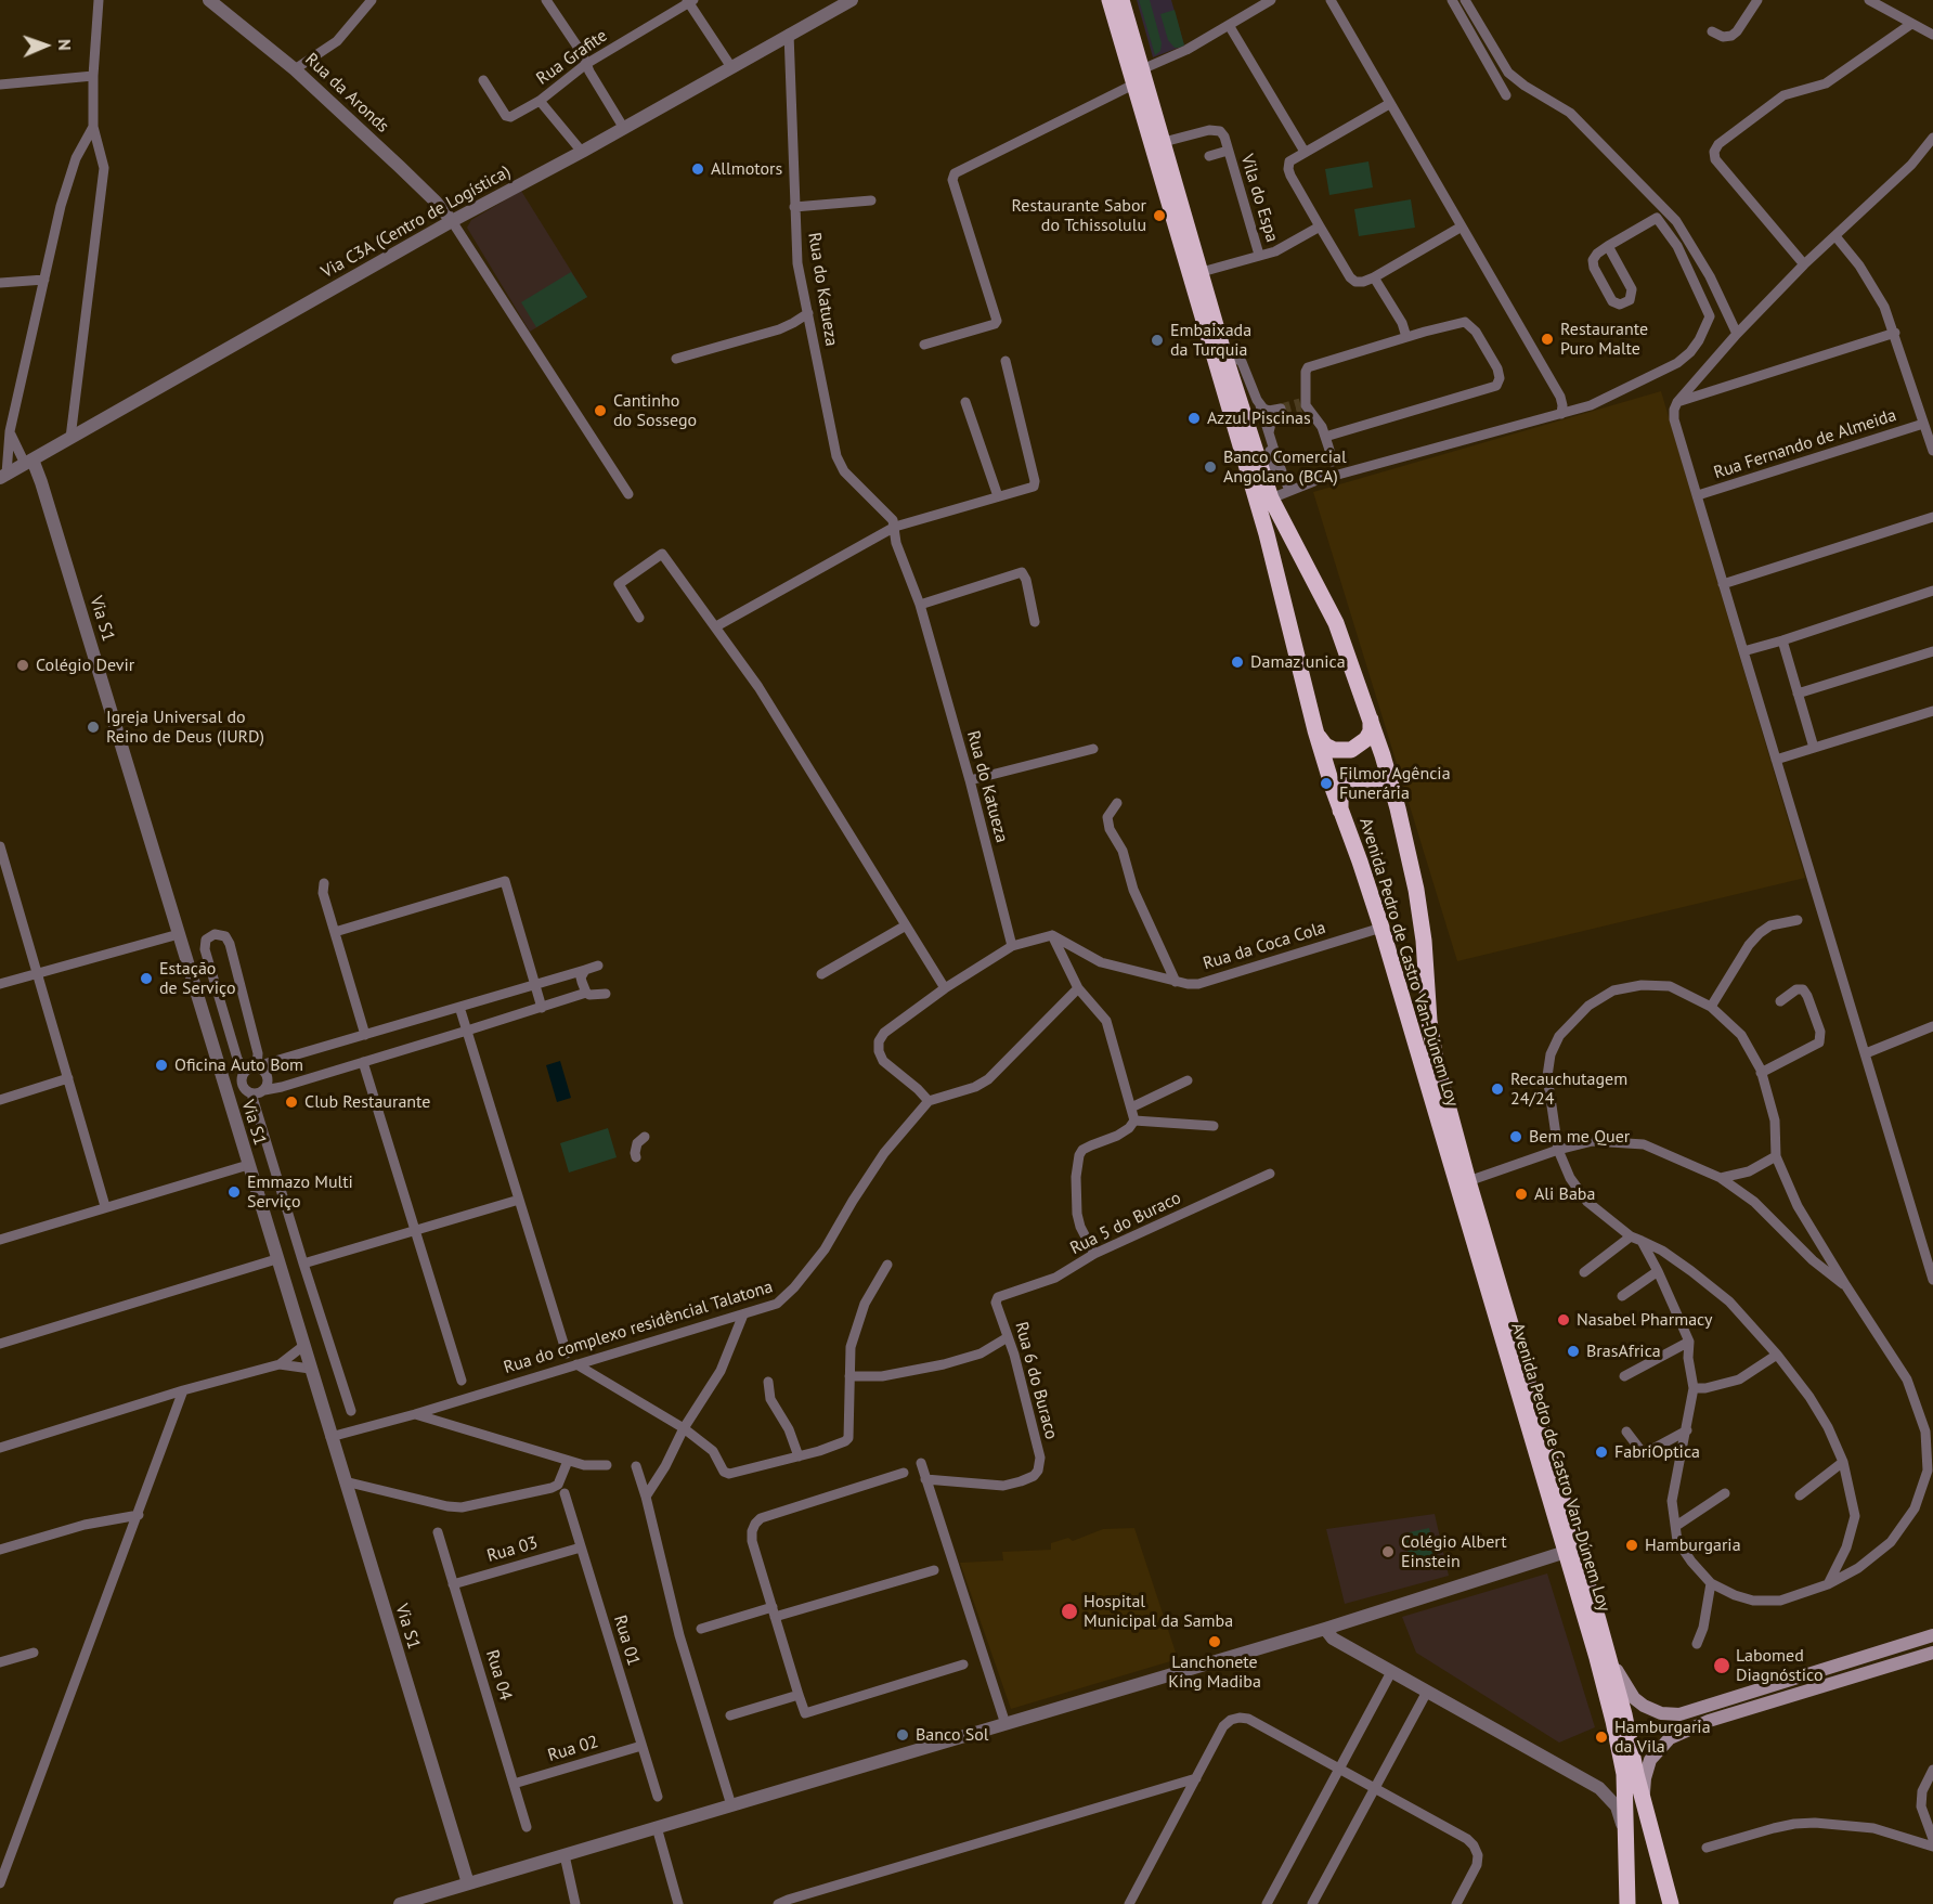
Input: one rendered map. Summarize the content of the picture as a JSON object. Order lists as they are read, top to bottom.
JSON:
{
  "streets": {
    "highway": ["Avenida Pedro de Castro Van-Dúnem Loy"],
    "street": [
      "Rua Grafite",
      "Rua da Aronds",
      "Vila do Espa",
      "Via C3A (Centro de Logística)",
      "Rua do Katueza",
      "Rua Fernando de Almeida",
      "Via S1",
      "Rua da Coca Cola",
      "Rua 5 do Buraco",
      "Rua do complexo residêncial Talatona",
      "Rua 6 do Buraco",
      "Rua 03",
      "Rua 01",
      "Rua 04",
      "Rua 02"
    ]
  },
  "crossings": [
    ["Rua da Aronds", "Via C3A (Centro de Logística)"],
    ["Vila do Espa", "Avenida Pedro de Castro Van-Dúnem Loy"],
    ["Via C3A (Centro de Logística)", "Rua do Katueza"],
    ["Via C3A (Centro de Logística)", "Via S1"],
    ["Via S1", "Rua do complexo residêncial Talatona"],
    ["Rua da Coca Cola", "Avenida Pedro de Castro Van-Dúnem Loy"],
    ["Rua 5 do Buraco", "Rua 6 do Buraco"],
    ["Rua 03", "Rua 01"],
    ["Rua 03", "Rua 04"],
    ["Rua 01", "Rua 02"],
    ["Rua 04", "Rua 02"]
  ],
  "places": [
    "Allmotors",
    "Restaurante Sabor do Tchissolulu",
    "Restaurante Puro Malte",
    "Embaixada da Turquia",
    "Cantinho do Sossego",
    "Azzul Piscinas",
    "Banco Comercial Angolano (BCA)",
    "Damaz unica",
    "Colégio Devir",
    "Igreja Universal do Reino de Deus (IURD)",
    "Filmor Agência Funerária",
    "Estação de Serviço",
    "Oficina Auto Bom",
    "Recauchutagem 24/24",
    "Club Restaurante",
    "Bem me Quer",
    "Emmazo Multi Serviço",
    "Ali Baba",
    "Nasabel Pharmacy",
    "BrasAfrica",
    "FabriOptica",
    "Hamburgaria",
    "Colégio Albert Einstein",
    "Hospital Municipal da Samba",
    "Lanchonete King Madiba",
    "Labomed Diagnóstico",
    "Banco Sol",
    "Hamburgaria da Vila"
  ],
  "north": "right"
}
